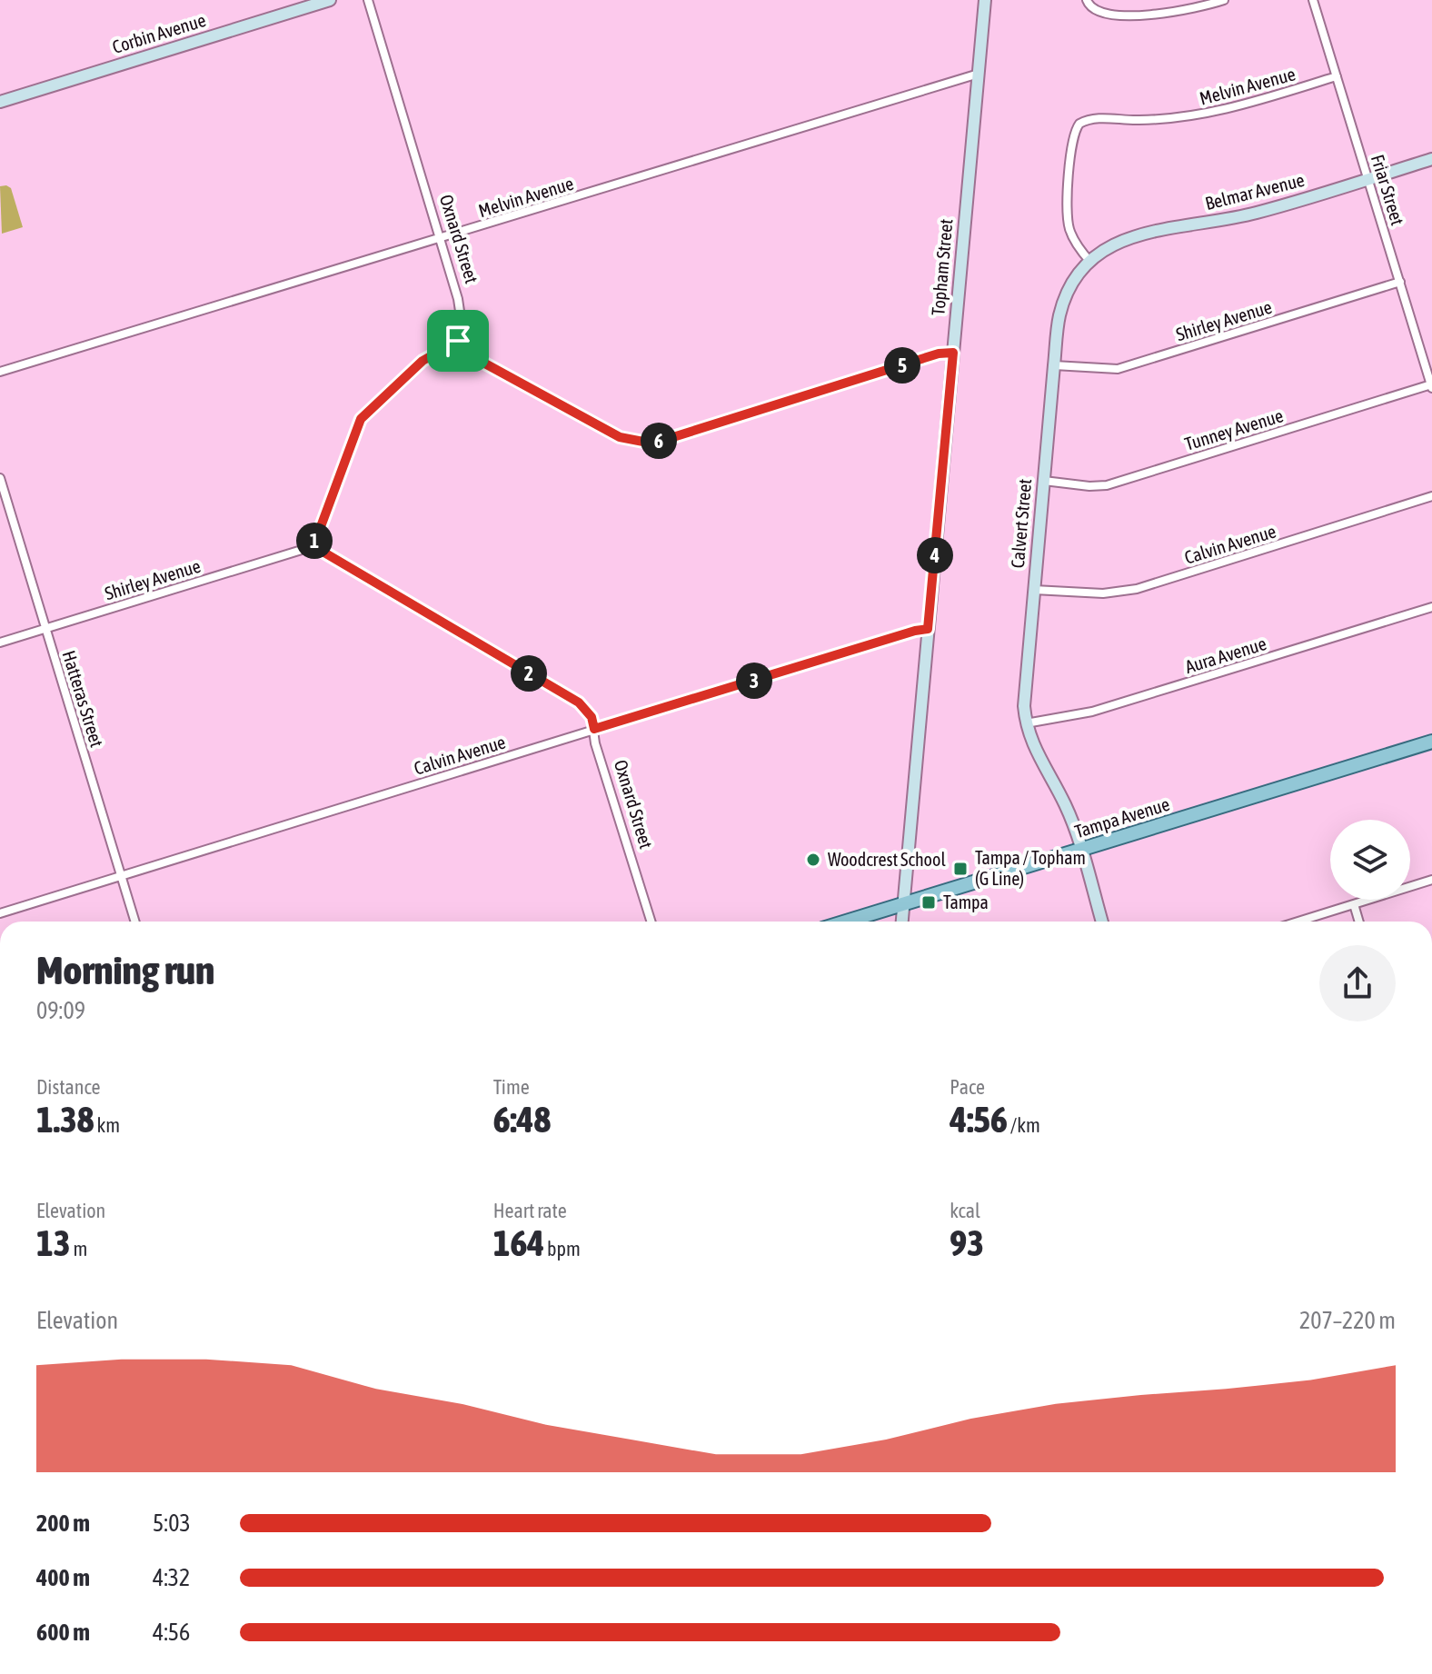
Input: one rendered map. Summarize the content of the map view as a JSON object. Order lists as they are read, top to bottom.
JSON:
{
  "streets": {
    "main road": [
      "Corbin Avenue",
      "Belmar Avenue",
      "Topham Street",
      "Calvert Street",
      "Tampa Avenue"
    ],
    "street": [
      "Melvin Avenue",
      "Friar Street",
      "Oxnard Street",
      "Shirley Avenue",
      "Tunney Avenue",
      "Calvin Avenue",
      "Aura Avenue",
      "Hatteras Street"
    ]
  },
  "crossings": [
    ["Melvin Avenue", "Friar Street"],
    ["Melvin Avenue", "Belmar Avenue"],
    ["Melvin Avenue", "Oxnard Street"],
    ["Melvin Avenue", "Topham Street"],
    ["Melvin Avenue", "Calvert Street"],
    ["Friar Street", "Belmar Avenue"],
    ["Friar Street", "Shirley Avenue"],
    ["Friar Street", "Tunney Avenue"],
    ["Belmar Avenue", "Calvert Street"],
    ["Oxnard Street", "Shirley Avenue"],
    ["Oxnard Street", "Calvin Avenue"],
    ["Topham Street", "Calvin Avenue"],
    ["Topham Street", "Tampa Avenue"],
    ["Shirley Avenue", "Calvert Street"],
    ["Shirley Avenue", "Hatteras Street"],
    ["Tunney Avenue", "Calvert Street"],
    ["Calvert Street", "Calvin Avenue"],
    ["Calvert Street", "Aura Avenue"],
    ["Calvert Street", "Tampa Avenue"],
    ["Calvin Avenue", "Hatteras Street"]
  ],
  "places": {
    "other": ["Woodcrest School"],
    "transit": ["Tampa / Topham (G Line)", "Tampa"]
  },
  "page": {
    "pins": [
      "5",
      "6",
      "1",
      "4",
      "2",
      "3"
    ],
    "heading": ["Morning run", "09:09"],
    "stats": [
      ["Distance", "1.38 km"],
      ["Time", "6:48"],
      ["Pace", "4:56 /km"],
      ["Elevation", "13 m"],
      ["Heart rate", "164 bpm"],
      ["kcal", "93"]
    ],
    "chart": ["Elevation", "207–220 m"],
    "list": [
      {
        "name": "200 m",
        "note": "5:03"
      },
      {
        "name": "400 m",
        "note": "4:32"
      },
      {
        "name": "600 m",
        "note": "4:56"
      }
    ]
  }
}
